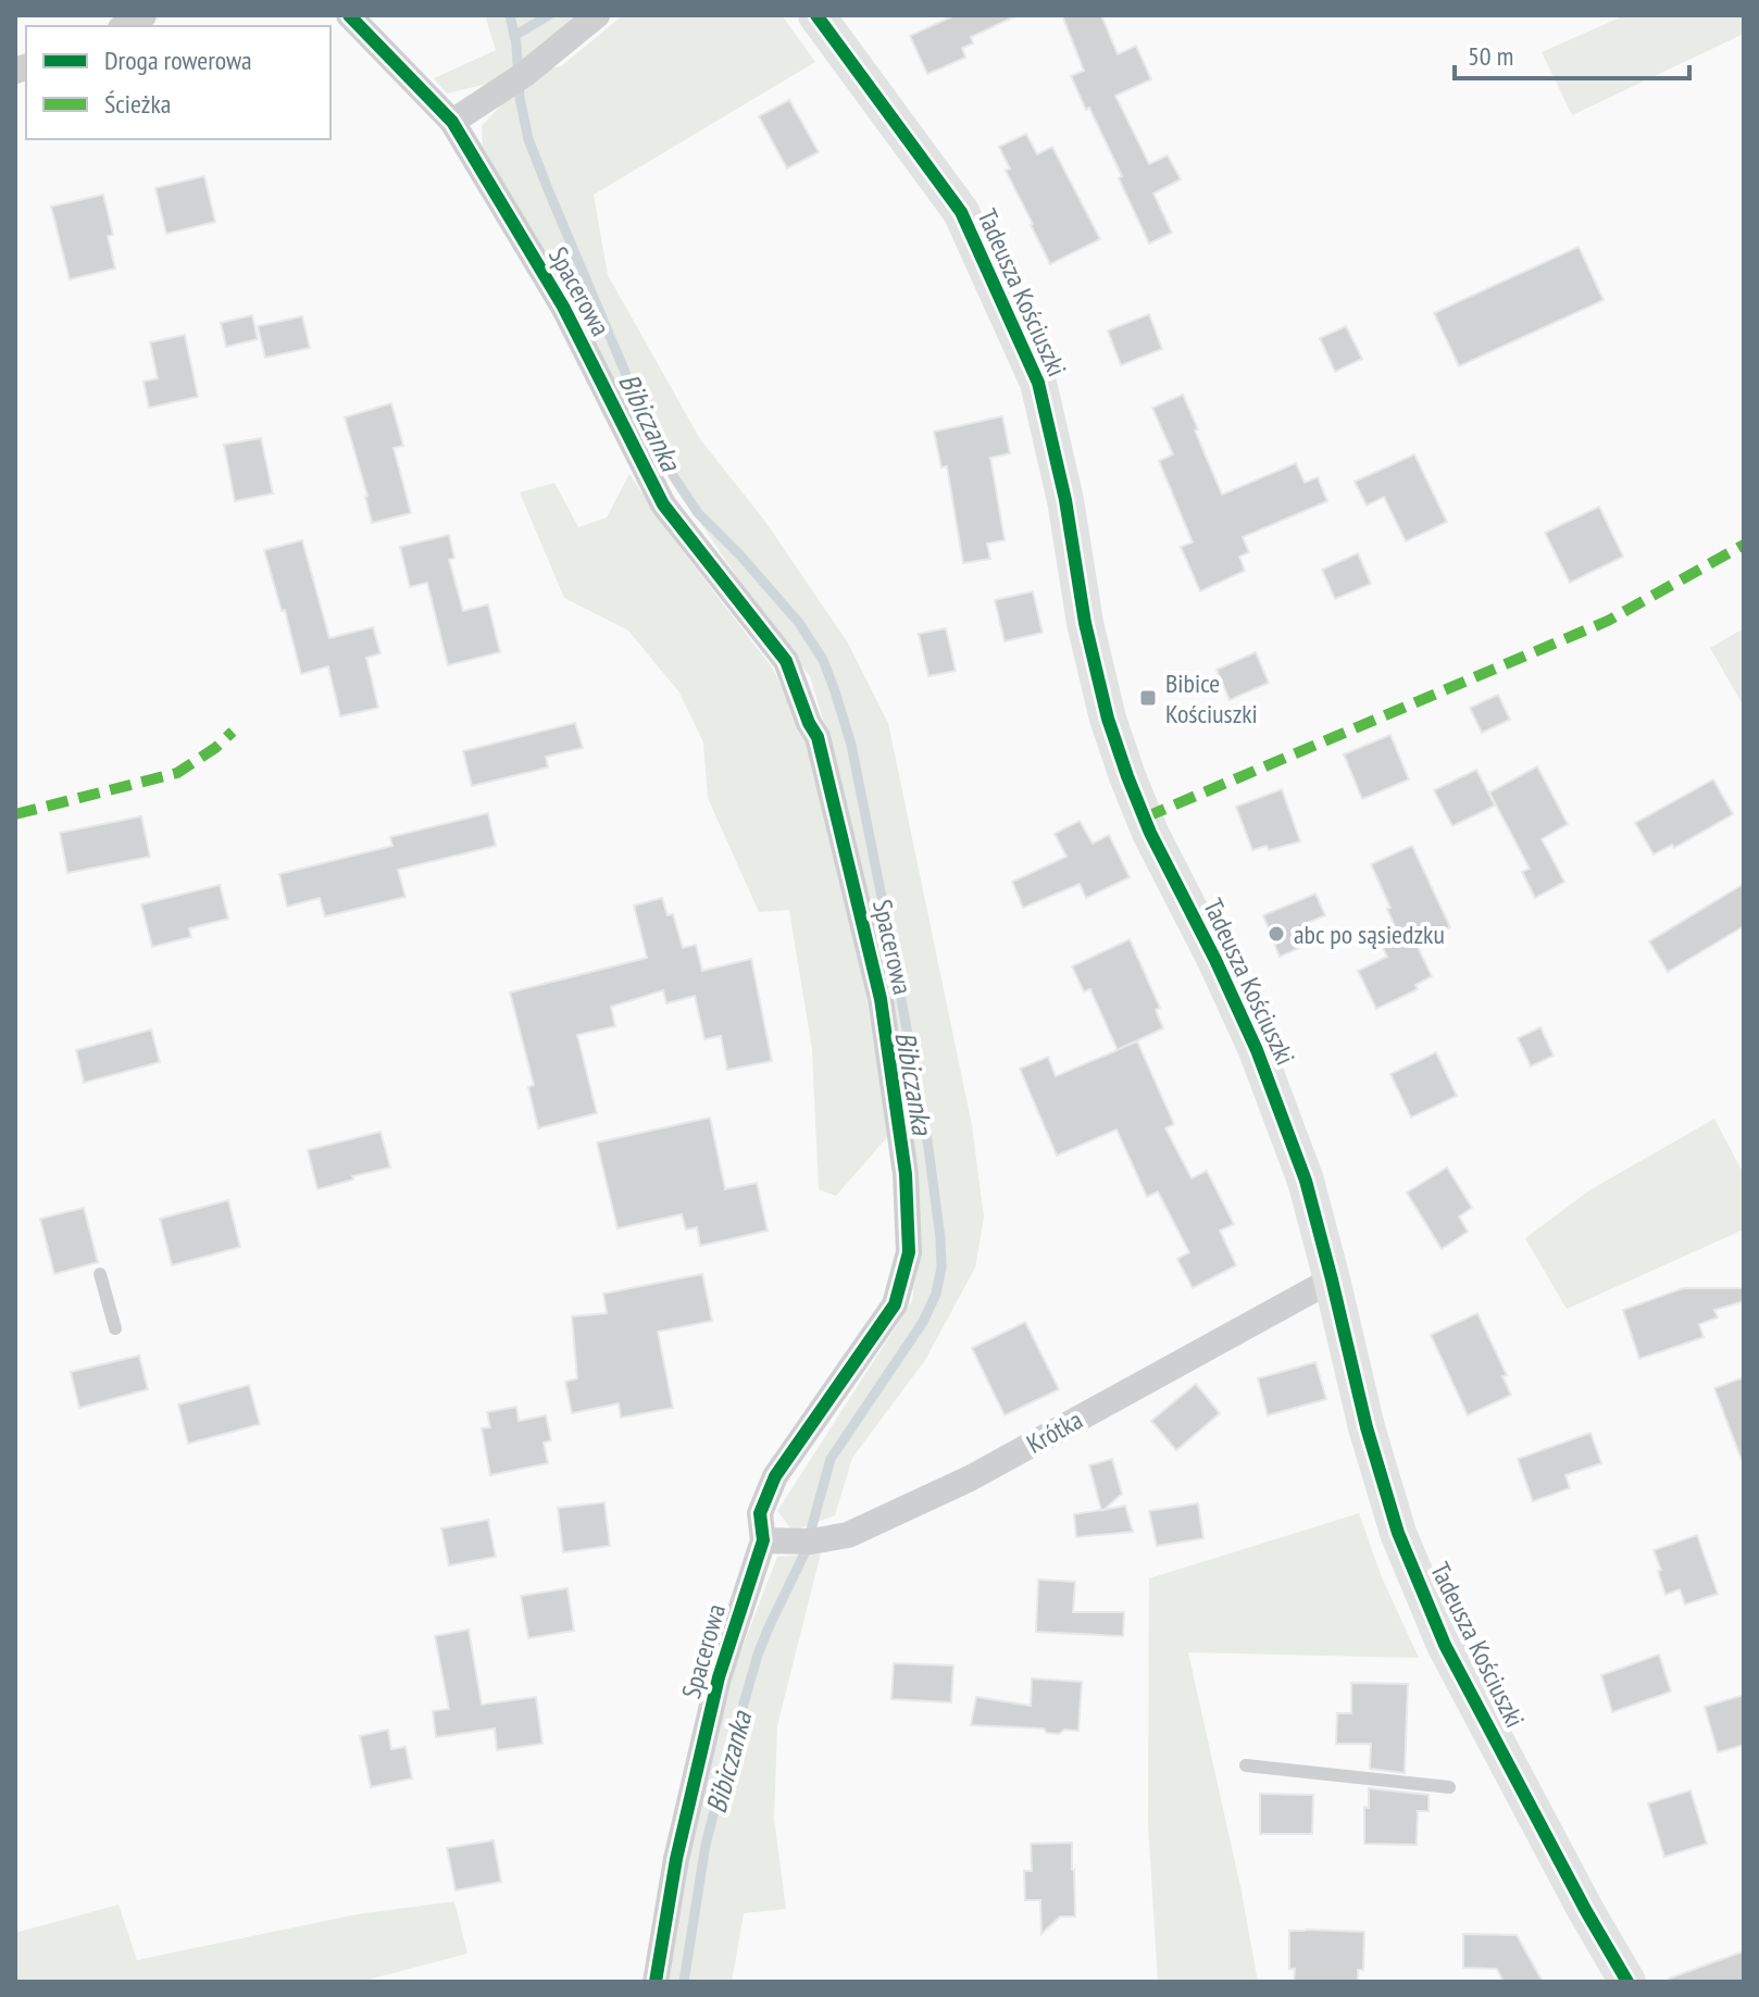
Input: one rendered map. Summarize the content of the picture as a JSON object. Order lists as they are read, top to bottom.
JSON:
{
  "streets": {
    "street": ["Spacerowa", "Tadeusza Kościuszki", "Krótka"]
  },
  "crossings": [
    ["Spacerowa", "Krótka"],
    ["Tadeusza Kościuszki", "Krótka"]
  ],
  "water": ["Bibiczanka"],
  "places": {
    "transit": ["Bibice Kościuszki"],
    "other": ["abc po sąsiedzku"]
  },
  "legend": ["Droga rowerowa", "Ścieżka"],
  "scale_bar": "50 m"
}
